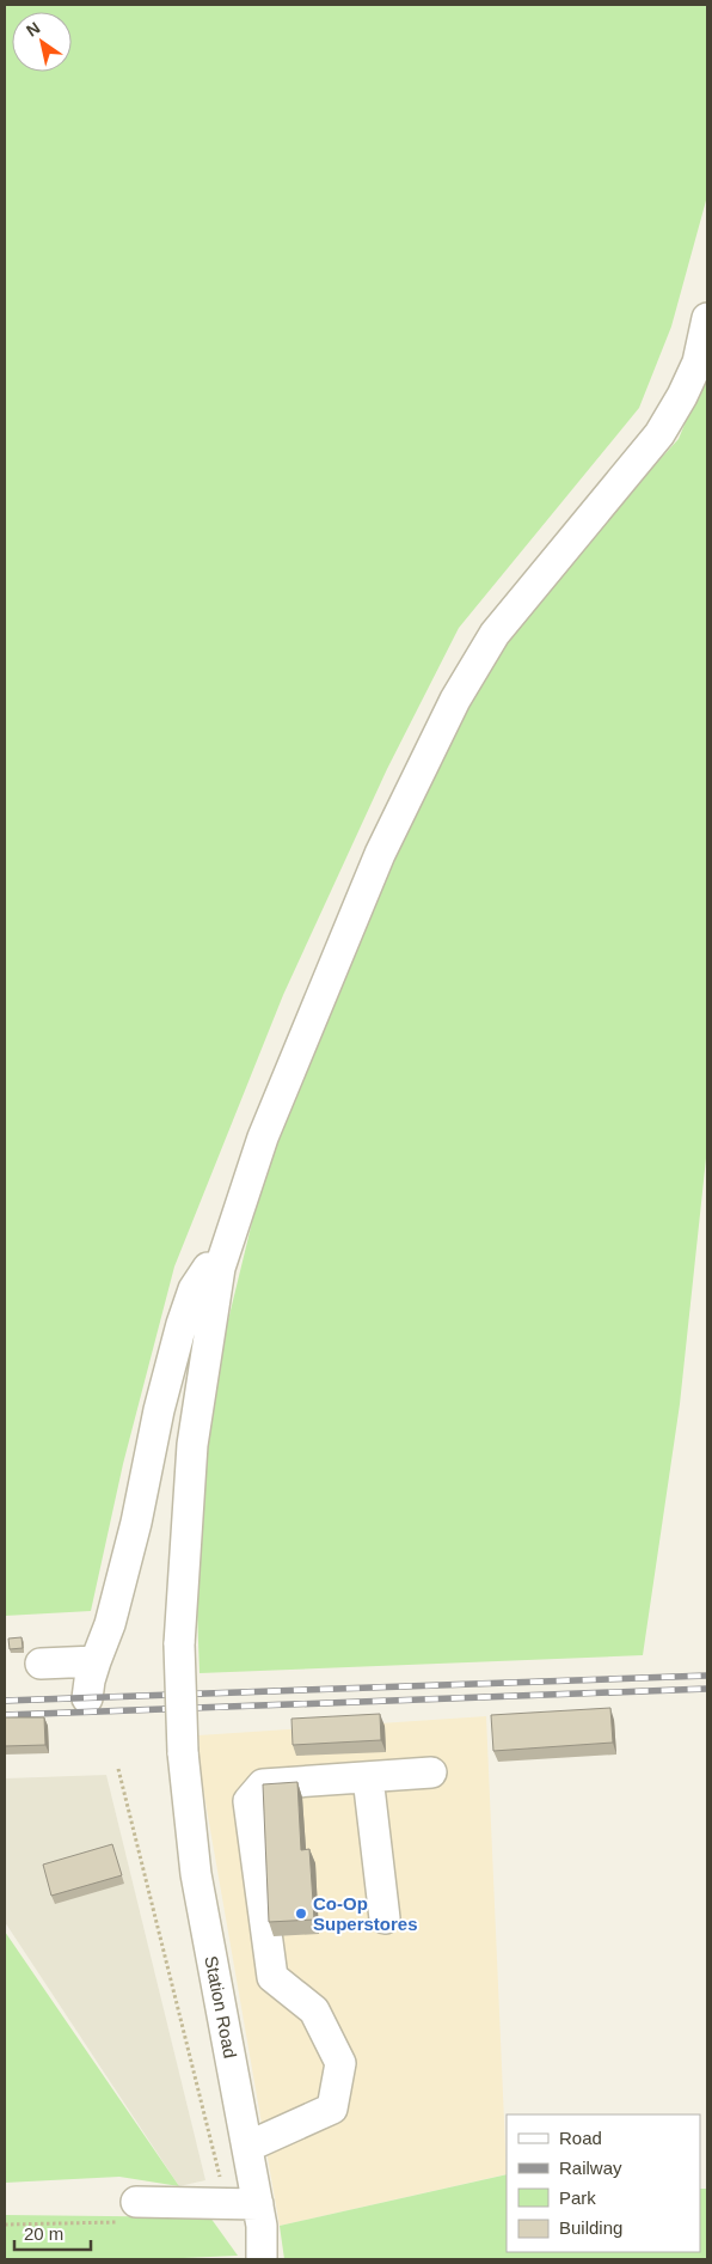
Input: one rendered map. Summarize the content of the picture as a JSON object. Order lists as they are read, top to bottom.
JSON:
{
  "streets": {
    "street": ["Station Road"]
  },
  "places": ["Co-Op Superstores"],
  "legend": [
    "Road",
    "Railway",
    "Park",
    "Building"
  ],
  "scale_bar": "20 m",
  "north": "top left"
}
